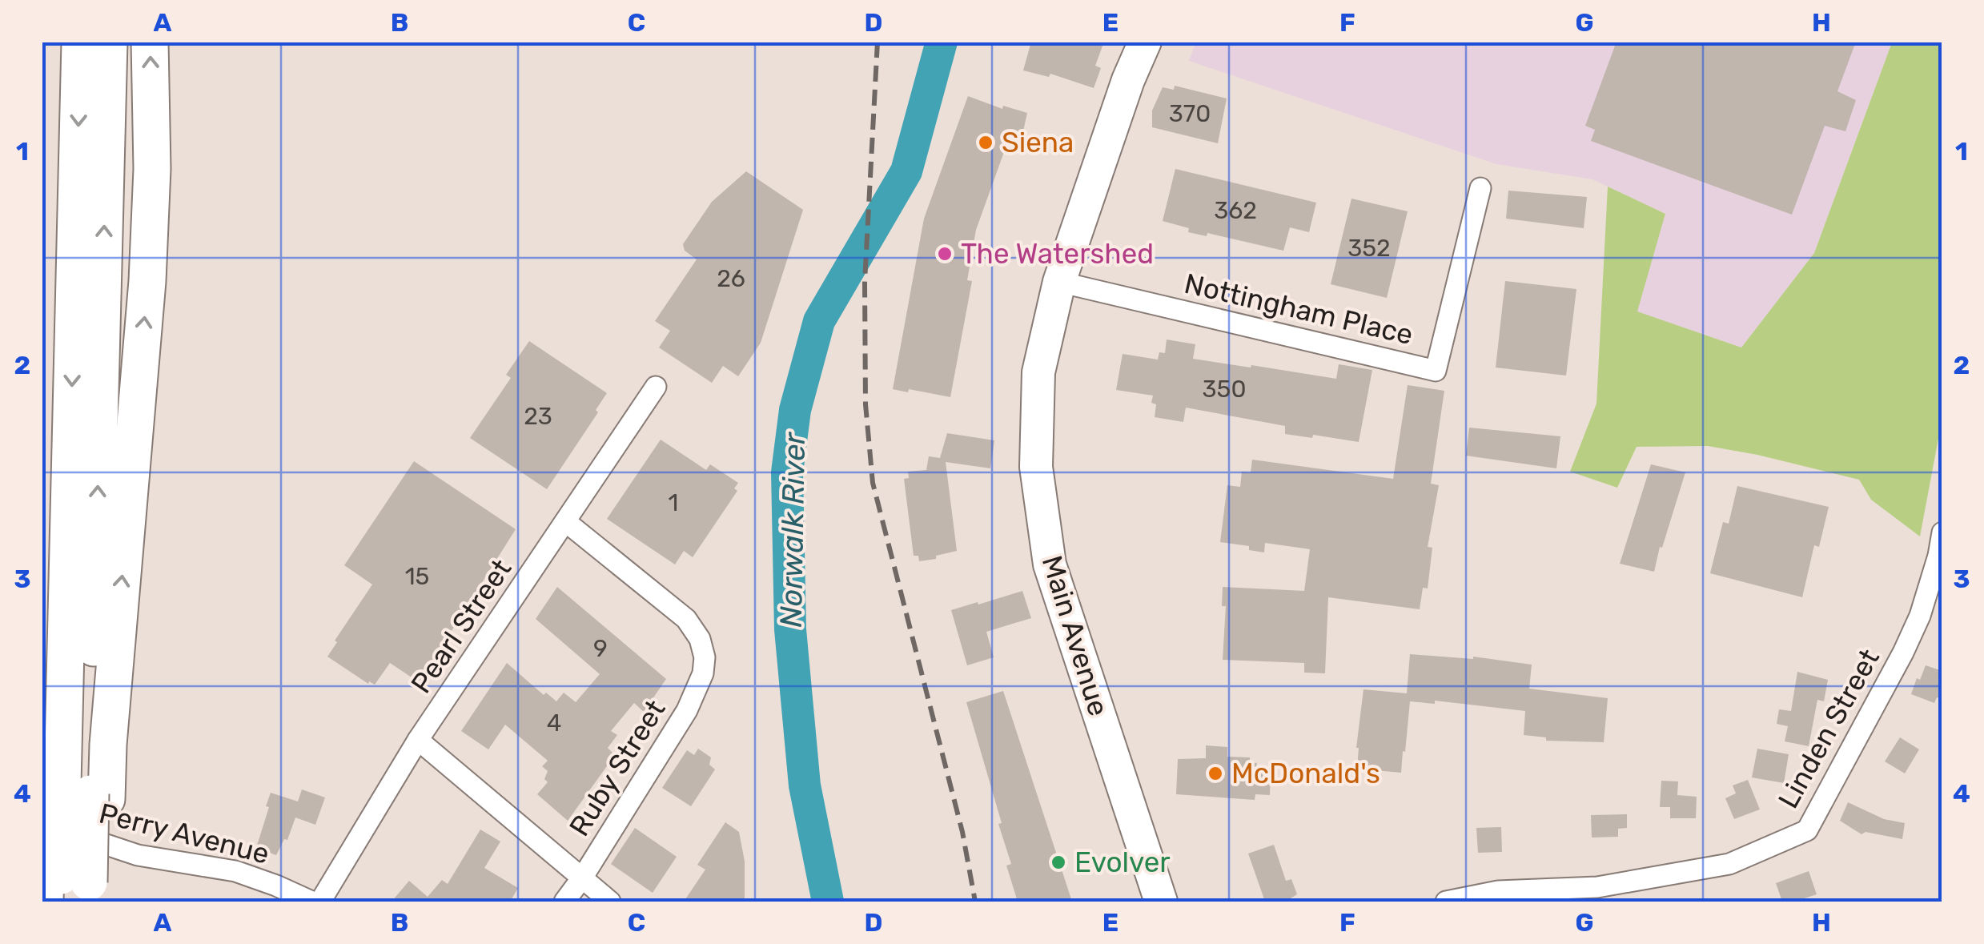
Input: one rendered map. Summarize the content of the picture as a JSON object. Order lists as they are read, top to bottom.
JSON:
{
  "streets": {
    "main road": ["Main Avenue"],
    "street": [
      "Nottingham Place",
      "Pearl Street",
      "Linden Street",
      "Ruby Street",
      "Perry Avenue"
    ]
  },
  "crossings": [
    ["Nottingham Place", "Main Avenue"],
    ["Pearl Street", "Ruby Street"]
  ],
  "water": ["Norwalk River"],
  "places": [
    "Siena",
    "The Watershed",
    "McDonald's",
    "Evolver"
  ],
  "house_numbers": [
    "370",
    "362",
    "352",
    "26",
    "350",
    "23",
    "1",
    "15",
    "9",
    "4"
  ],
  "grid": {
    "columns": [
      "A",
      "B",
      "C",
      "D",
      "E",
      "F",
      "G",
      "H"
    ],
    "rows": [
      "1",
      "2",
      "3",
      "4"
    ]
  }
}
